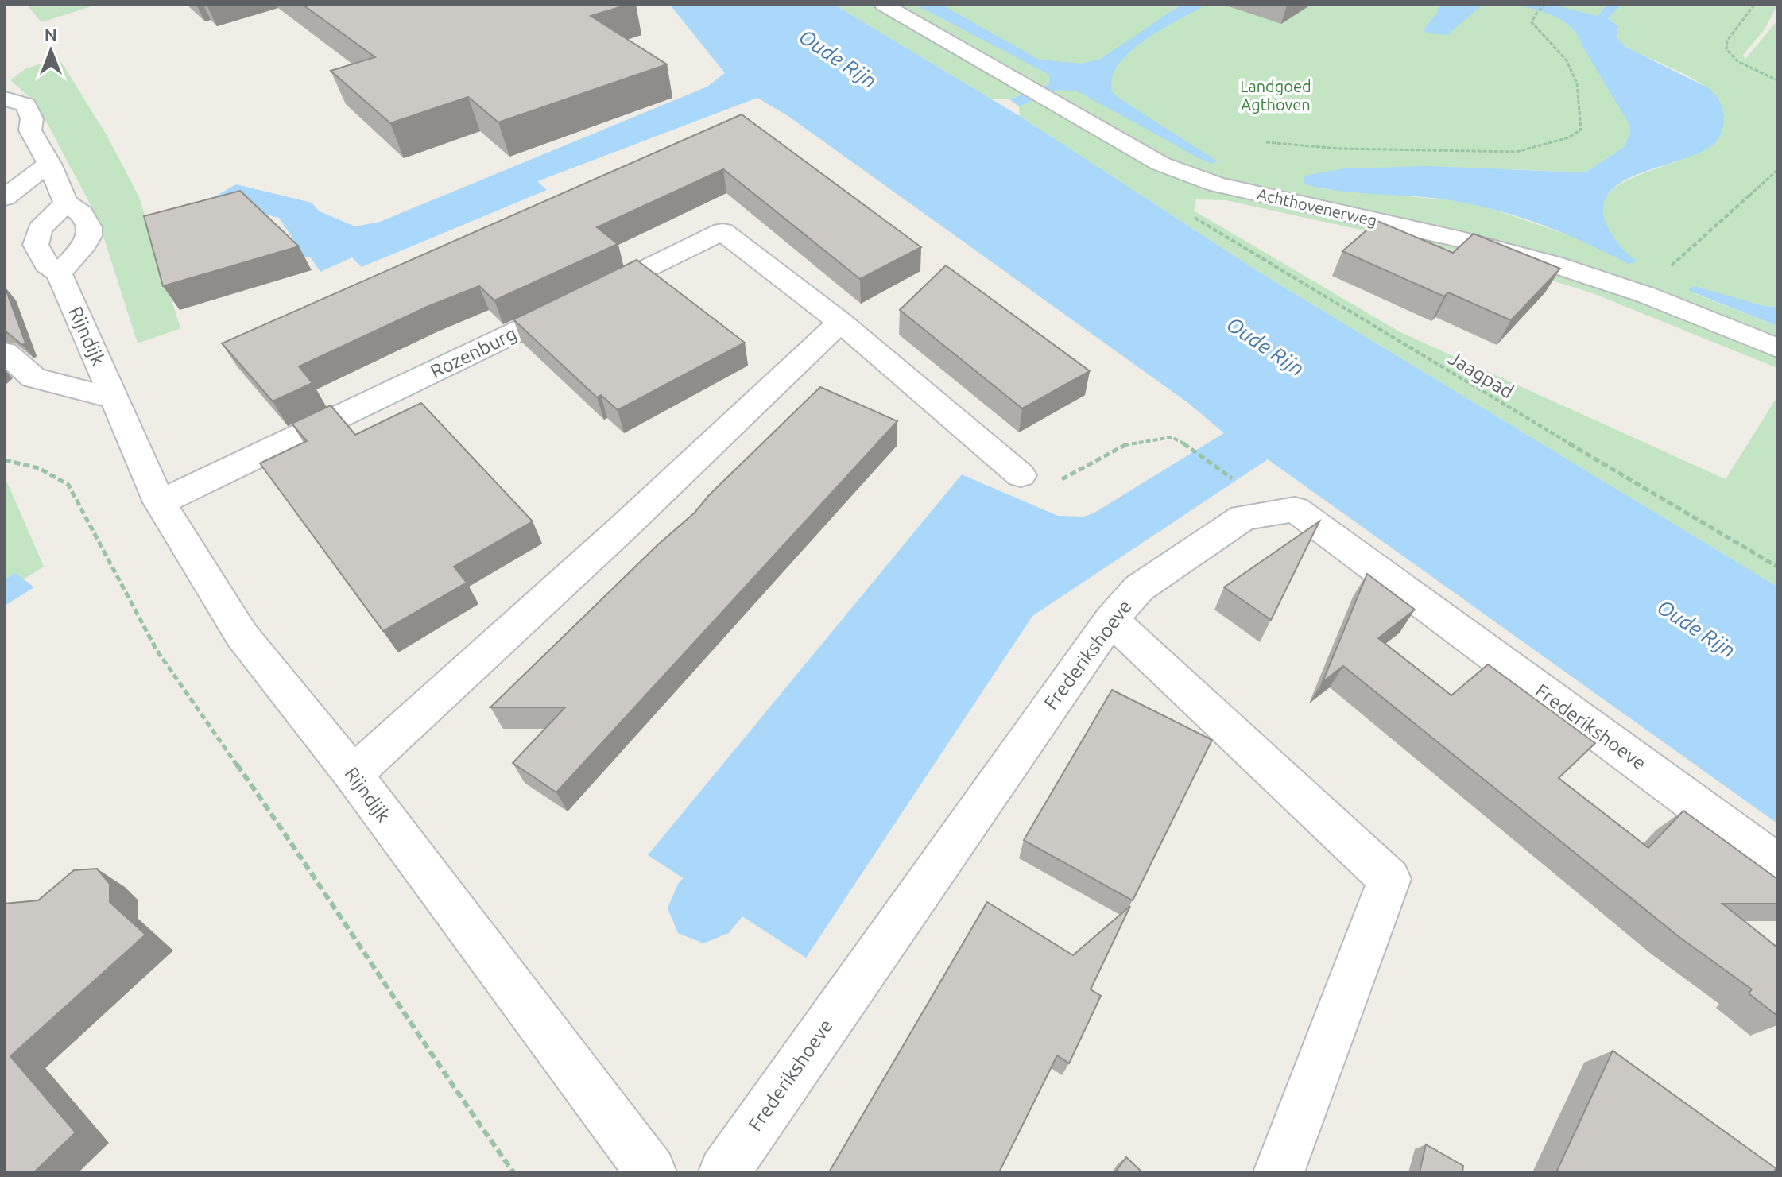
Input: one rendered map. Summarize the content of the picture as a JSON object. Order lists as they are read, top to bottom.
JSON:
{
  "streets": {
    "street": [
      "Achthovenerweg",
      "Rijndijk",
      "Rozenburg",
      "Frederikshoeve"
    ],
    "path": ["Jaagpad"]
  },
  "crossings": [
    ["Rijndijk", "Rozenburg"]
  ],
  "water": ["Oude Rijn"],
  "parks": ["Landgoed Agthoven"],
  "north": "top"
}
